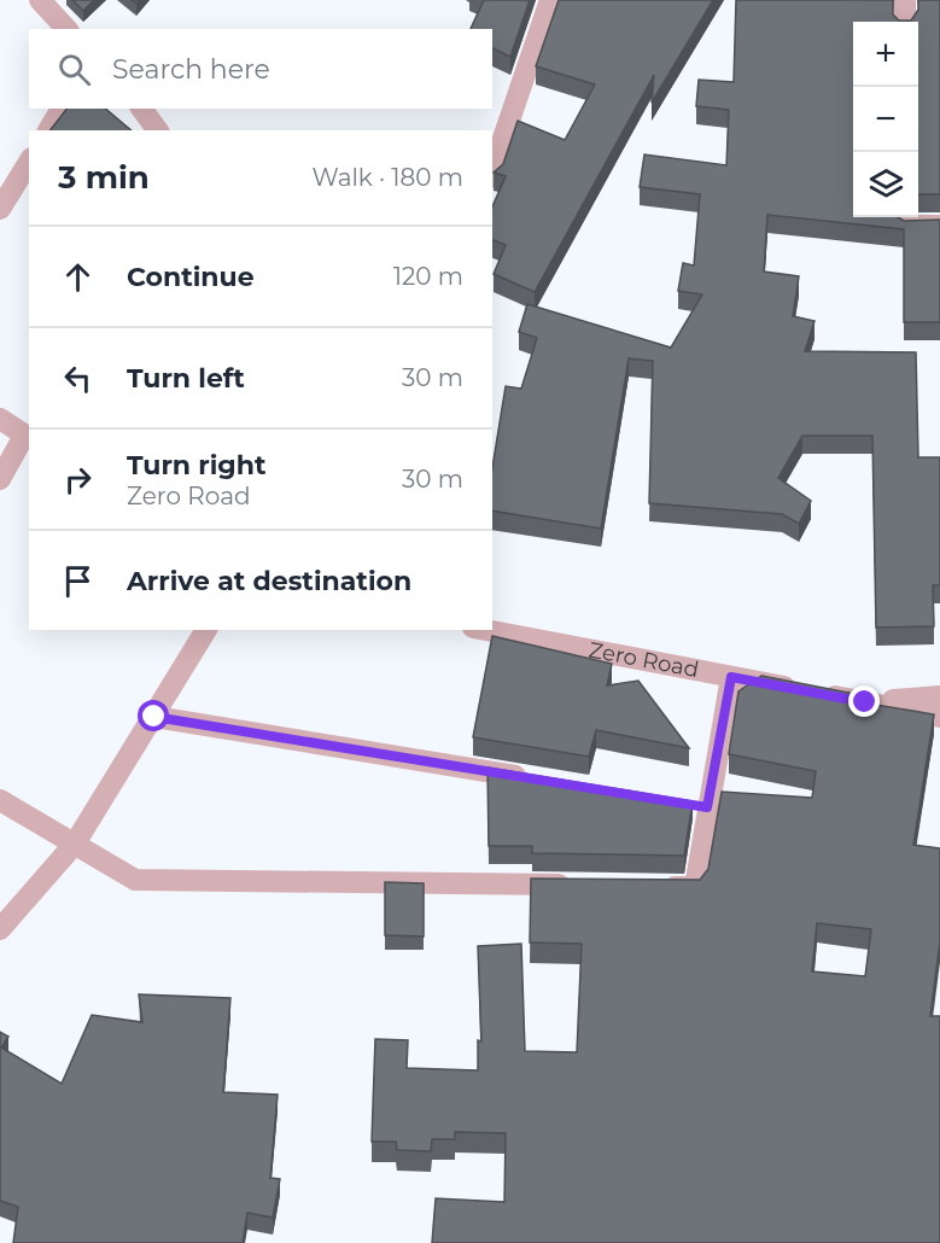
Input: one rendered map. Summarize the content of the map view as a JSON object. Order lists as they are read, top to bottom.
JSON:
{
  "streets": {
    "street": ["Zero Road"]
  },
  "page": {
    "map_buttons": ["+", "−"],
    "search": "Search here",
    "heading": ["3 min", "Walk · 180 m"],
    "list": [
      ["Continue", "120 m"],
      ["Turn left", "30 m"],
      ["Turn right", "Zero Road", "30 m"],
      "Arrive at destination"
    ]
  }
}
